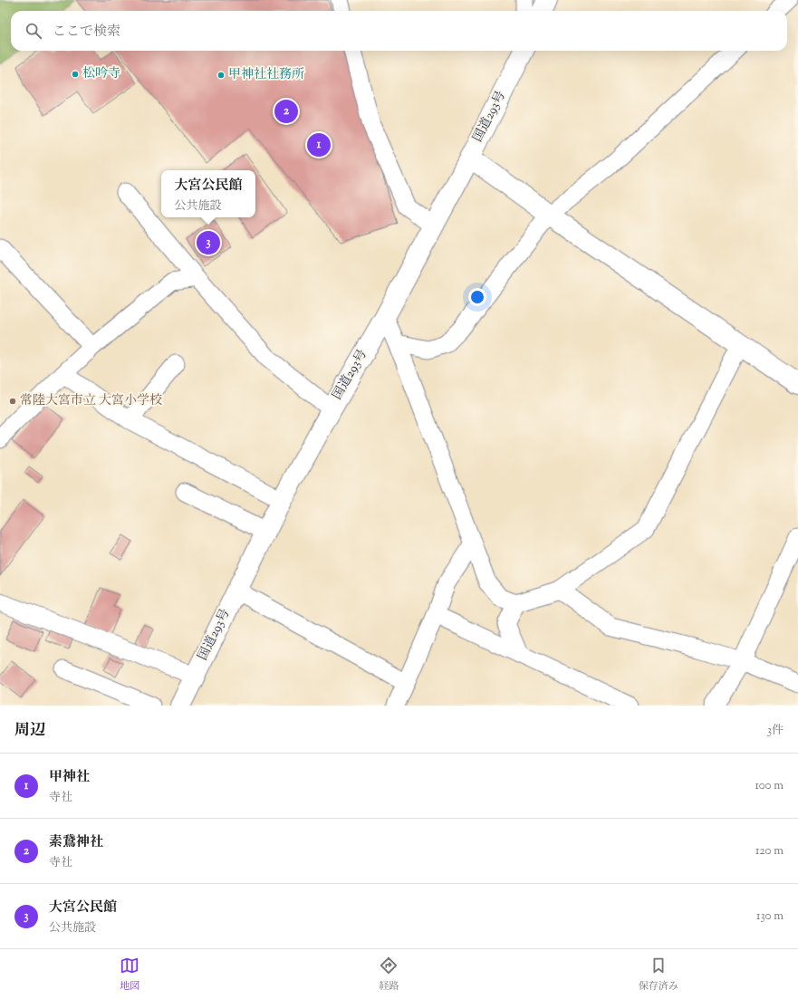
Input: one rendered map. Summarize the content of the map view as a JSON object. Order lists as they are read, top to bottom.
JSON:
{
  "streets": {
    "main road": ["国道293号"]
  },
  "places": ["松吟寺", "甲神社社務所", "常陸大宮市立 大宮小学校"],
  "page": {
    "search": "ここで検索",
    "pins": ["2", "1", "3"],
    "popup": ["大宮公民館", "公共施設"],
    "heading": ["周辺", "3件"],
    "list": [
      {
        "mark": "1",
        "name": "甲神社",
        "note": "寺社",
        "value": "100 m"
      },
      {
        "mark": "2",
        "name": "素鵞神社",
        "note": "寺社",
        "value": "120 m"
      },
      {
        "mark": "3",
        "name": "大宮公民館",
        "note": "公共施設",
        "value": "130 m"
      }
    ],
    "nav": ["地図", "経路", "保存済み"]
  }
}
